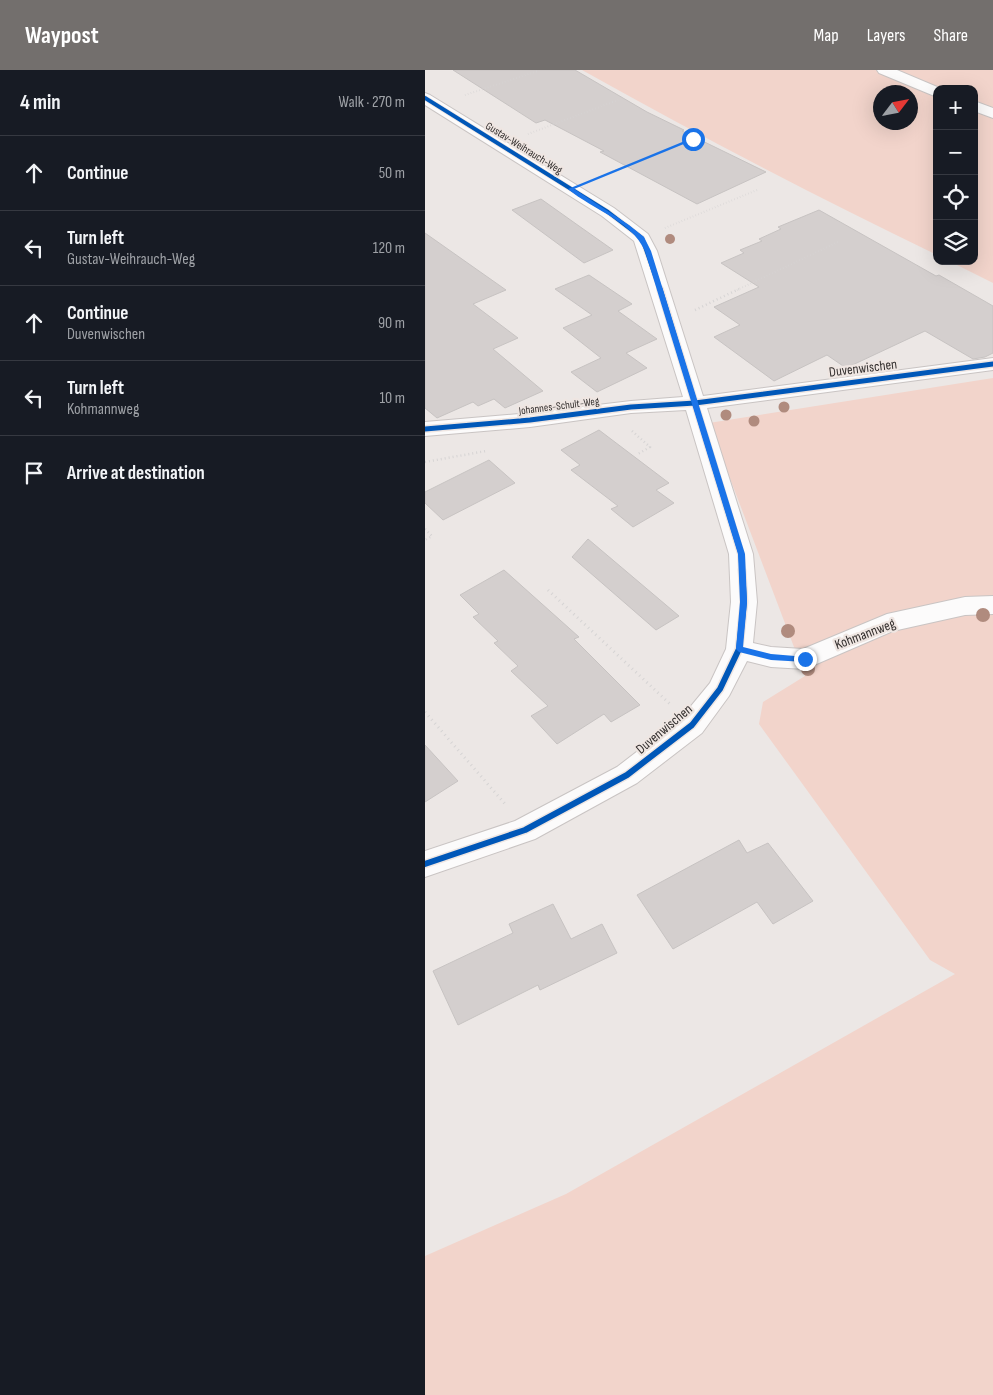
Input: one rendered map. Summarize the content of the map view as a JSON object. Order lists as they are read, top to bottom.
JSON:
{
  "streets": {
    "street": [
      "Gustav-Weihrauch-Weg",
      "Duvenwischen",
      "Johannes-Schult-Weg",
      "Kohmannweg"
    ]
  },
  "crossings": [
    ["Duvenwischen", "Johannes-Schult-Weg"],
    ["Duvenwischen", "Kohmannweg"]
  ],
  "north": "top right",
  "page": {
    "header": "Waypost",
    "nav": ["Map", "Layers", "Share"],
    "heading": ["4 min", "Walk · 270 m"],
    "map_buttons": ["+", "−"],
    "list": [
      ["Continue", "50 m"],
      ["Turn left", "Gustav-Weihrauch-Weg", "120 m"],
      ["Continue", "Duvenwischen", "90 m"],
      ["Turn left", "Kohmannweg", "10 m"],
      "Arrive at destination"
    ]
  }
}
